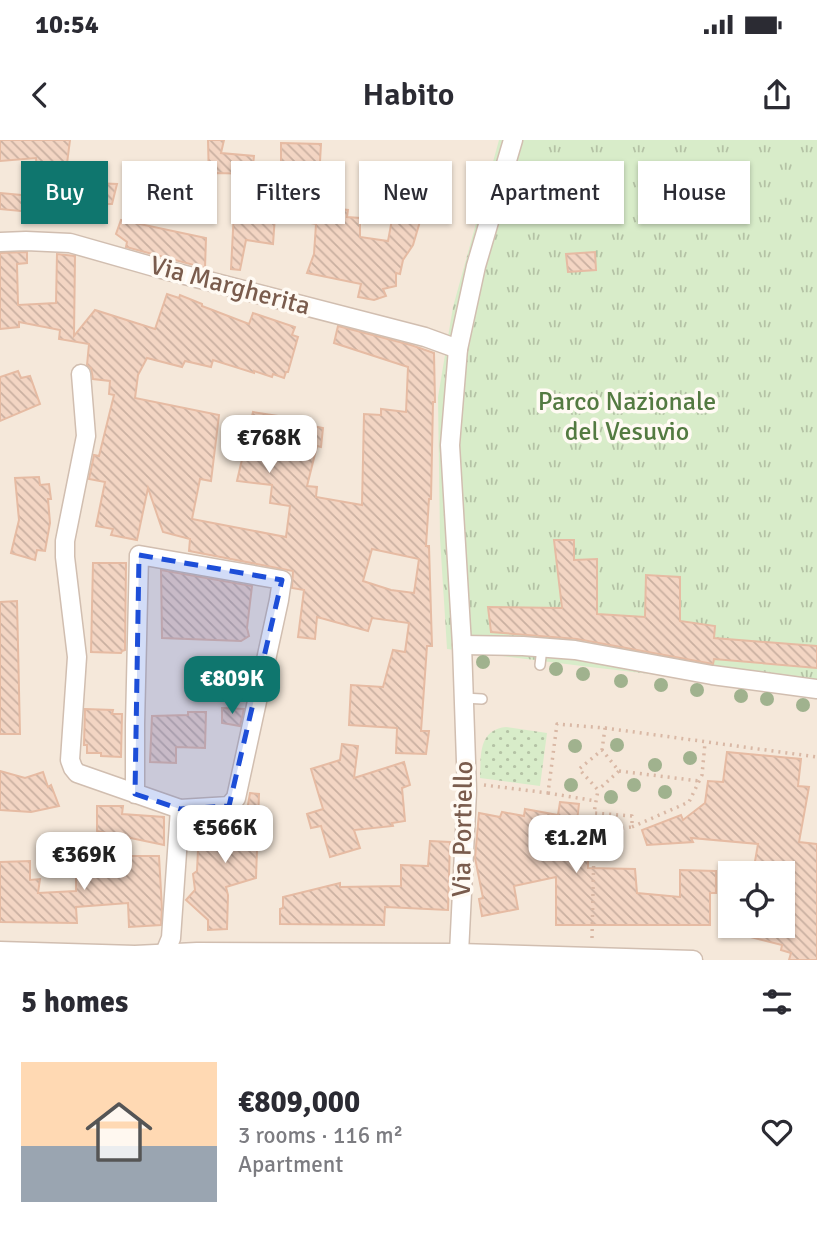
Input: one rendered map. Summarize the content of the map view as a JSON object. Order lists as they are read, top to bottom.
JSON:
{
  "streets": {
    "street": ["Via Margherita", "Via Portiello"]
  },
  "crossings": [
    ["Via Margherita", "Via Portiello"]
  ],
  "parks": ["Parco Nazionale del Vesuvio"],
  "page": {
    "status": "10:54",
    "header": "Habito",
    "chip": [
      "Buy",
      "Rent",
      "Filters",
      "New",
      "Apartment",
      "House"
    ],
    "price": [
      "€768K",
      "€809K",
      "€566K",
      "€1.2M",
      "€369K"
    ],
    "heading": "5 homes",
    "list": [
      {
        "name": "€809,000",
        "note": "3 rooms · 116 m² · Apartment"
      }
    ]
  }
}
